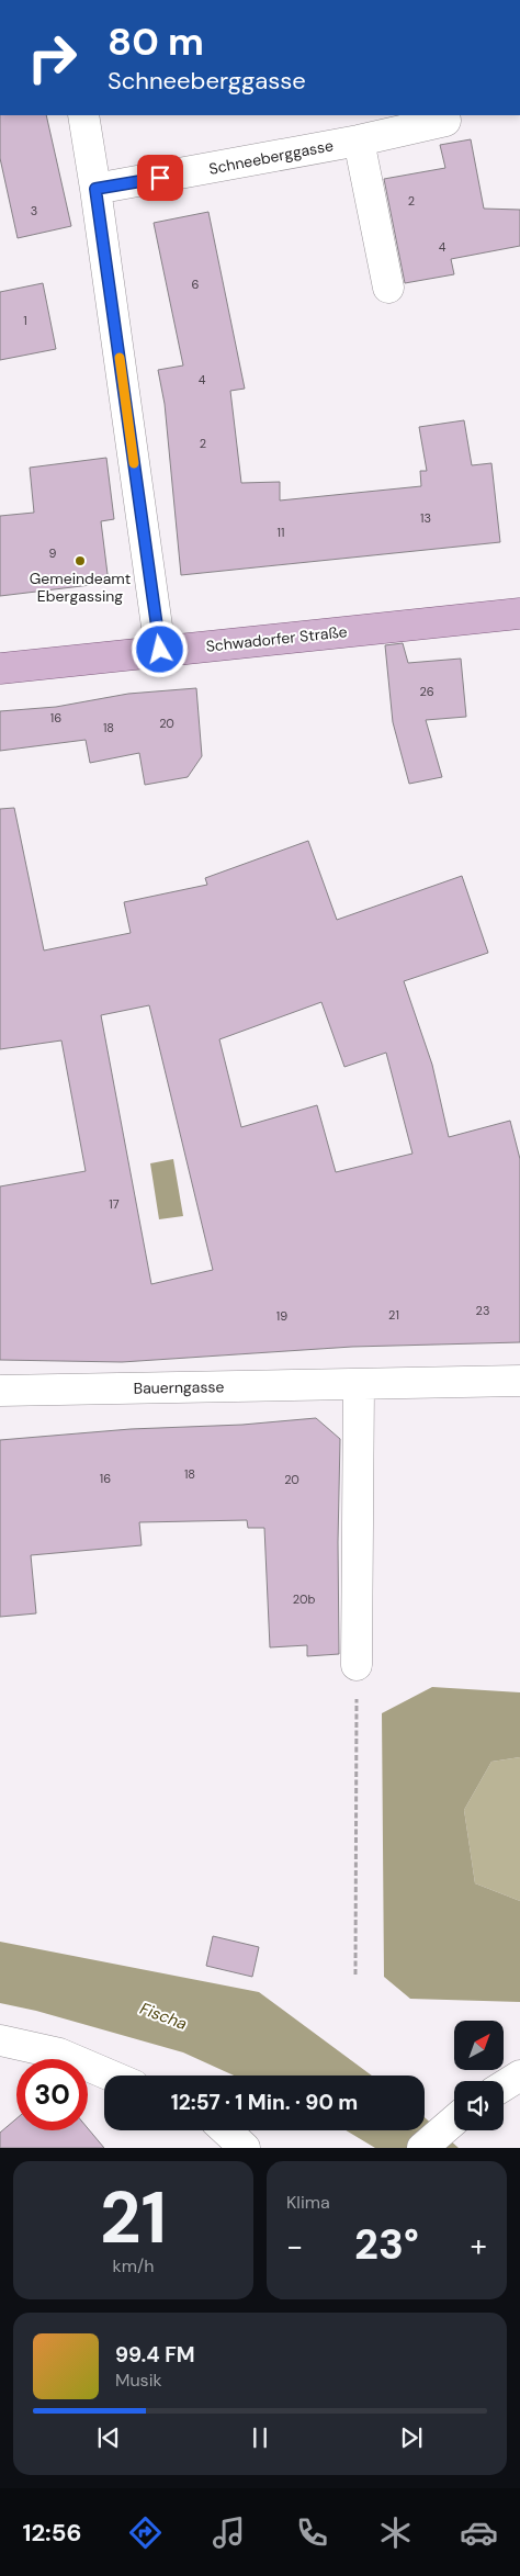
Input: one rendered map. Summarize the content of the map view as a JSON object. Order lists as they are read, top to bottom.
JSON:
{
  "streets": {
    "main road": ["Schwadorfer Straße"],
    "street": ["Schneeberggasse", "Bauerngasse"]
  },
  "water": ["Fischa"],
  "places": ["Gemeindeamt Ebergassing"],
  "house_numbers": [
    "2",
    "3",
    "4",
    "6",
    "1",
    "4",
    "2",
    "13",
    "11",
    "9",
    "26",
    "16",
    "20",
    "18",
    "17",
    "23",
    "21",
    "19",
    "18",
    "16",
    "20",
    "20b"
  ],
  "north": "top right",
  "page": {
    "turn": ["80 m", "Schneeberggasse"],
    "limit": "30",
    "trip": "12:57 · 1 Min. · 90 m",
    "tile": [
      ["21", "km/h"],
      "Klima"
    ],
    "heat": ["−", "23°", "+"],
    "song": ["99.4 FM", "Musik"],
    "tabs": "12:56"
  }
}
